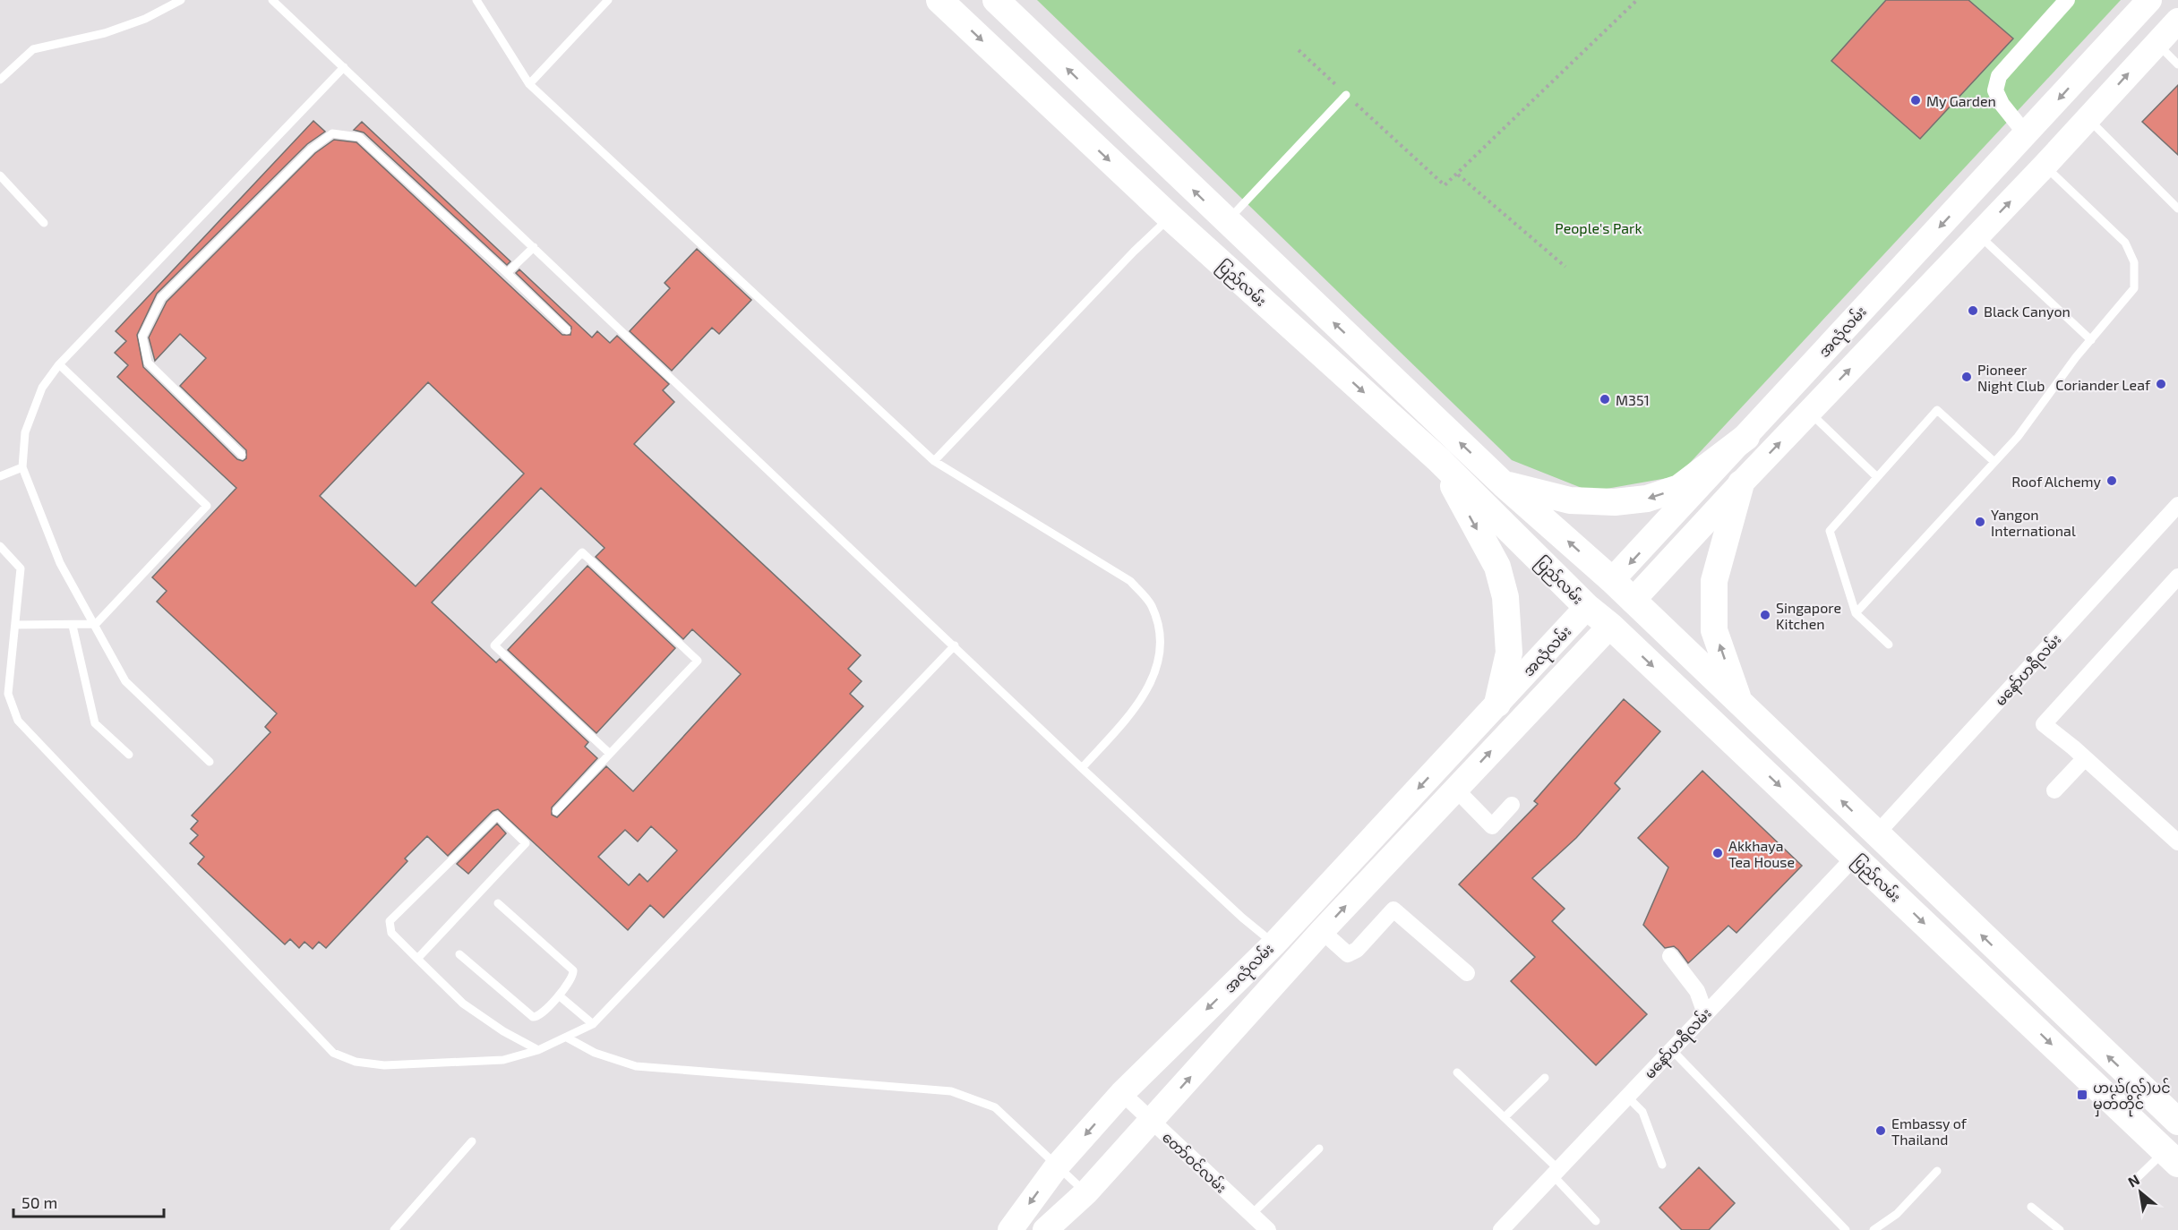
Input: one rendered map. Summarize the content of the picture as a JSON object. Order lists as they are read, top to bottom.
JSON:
{
  "streets": {
    "highway": ["ပြည်လမ်း", "အလုံလမ်း"],
    "street": ["မနော်ဟရီလမ်း", "တော်ဝင်လမ်း"]
  },
  "crossings": [
    ["ပြည်လမ်း", "အလုံလမ်း"],
    ["ပြည်လမ်း", "မနော်ဟရီလမ်း"],
    ["အလုံလမ်း", "တော်ဝင်လမ်း"]
  ],
  "parks": ["People's Park"],
  "places": {
    "other": [
      "My Garden",
      "Black Canyon",
      "Pioneer Night Club",
      "Coriander Leaf",
      "M351",
      "Roof Alchemy",
      "Yangon International",
      "Singapore Kitchen",
      "Akkhaya Tea House",
      "Embassy of Thailand"
    ],
    "transit": ["ဟယ်(လ်)ပင် မှတ်တိုင်"]
  },
  "scale_bar": "50 m",
  "north": "top left"
}
